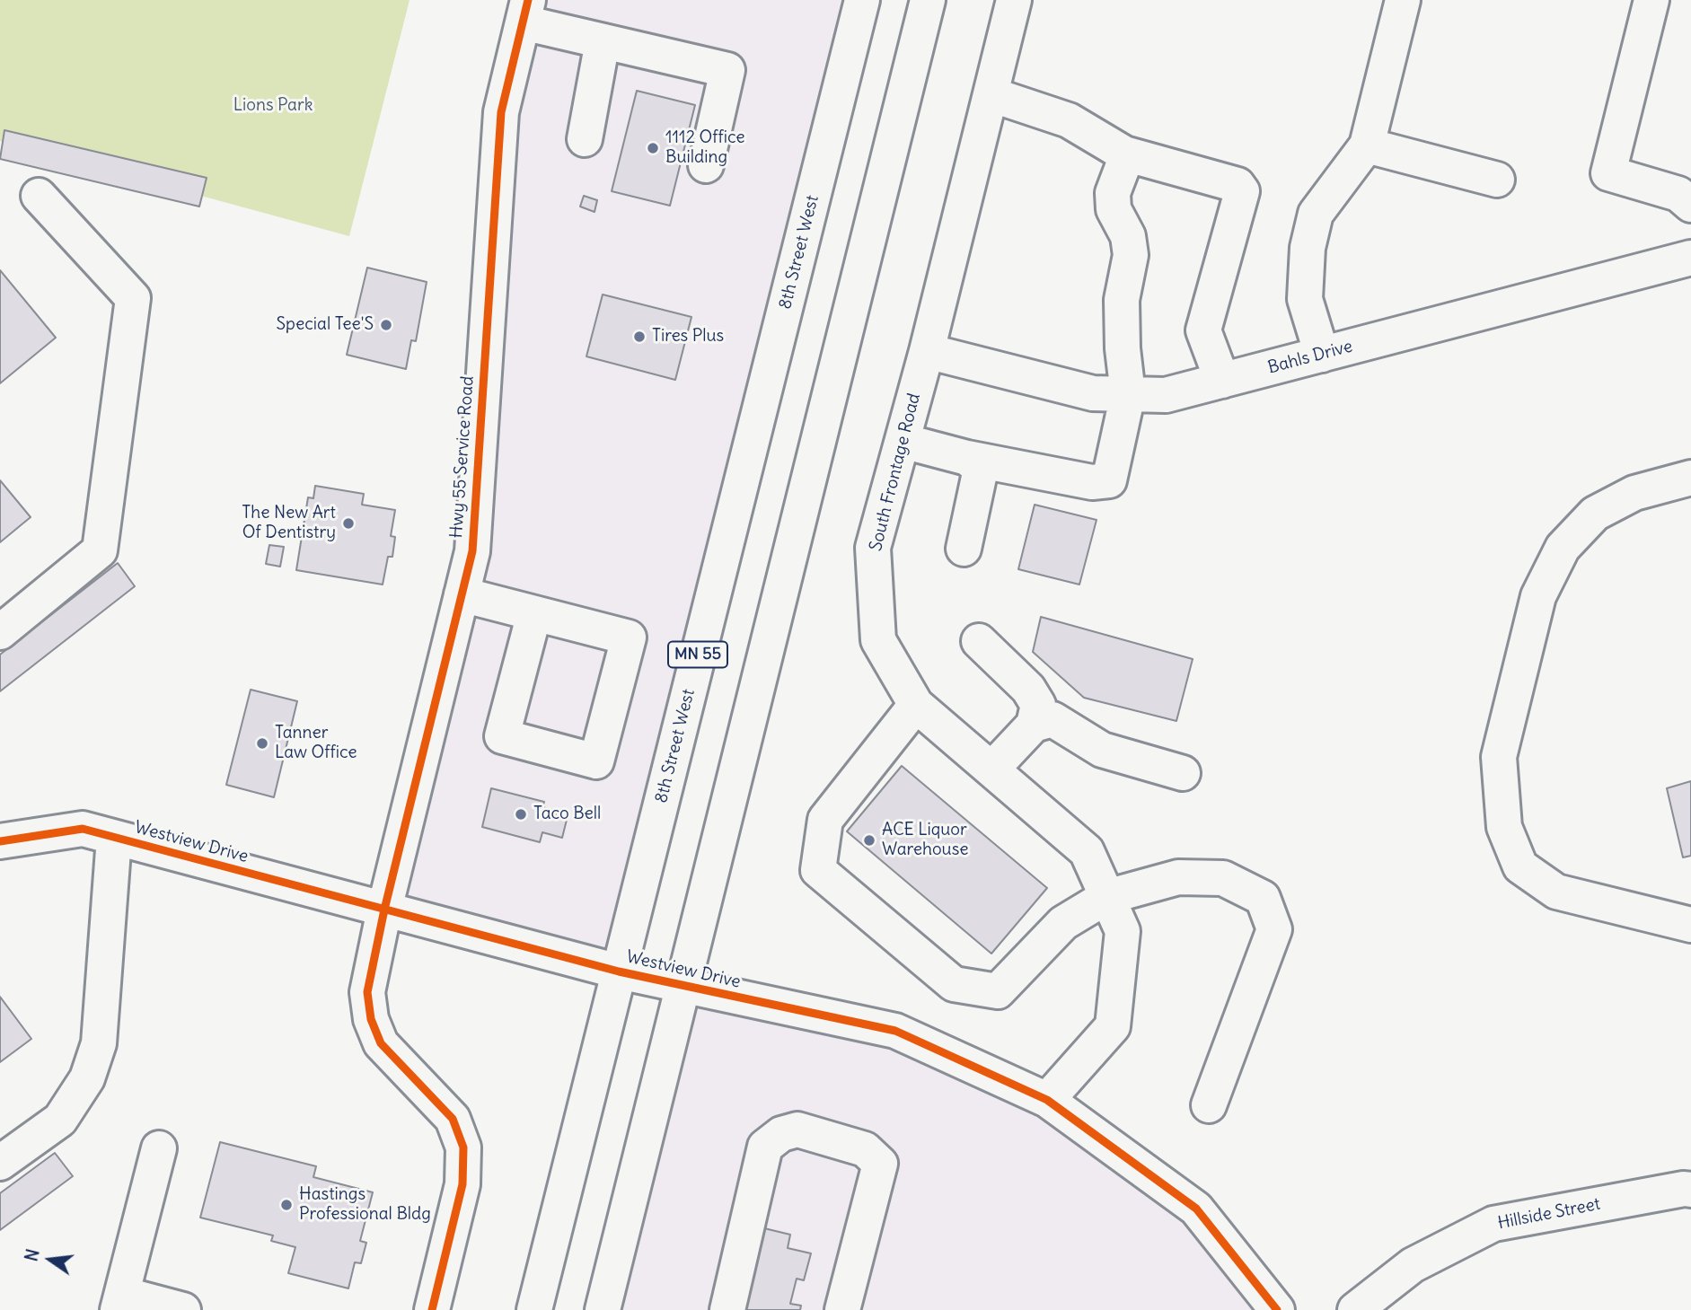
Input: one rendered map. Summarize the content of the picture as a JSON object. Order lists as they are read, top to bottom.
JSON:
{
  "streets": {
    "main road": [
      "8th Street West",
      "Bahls Drive",
      "Hwy 55 Service Road",
      "South Frontage Road",
      "MN 55",
      "Westview Drive",
      "Hillside Street"
    ]
  },
  "crossings": [
    ["8th Street West", "Westview Drive"],
    ["Bahls Drive", "South Frontage Road"],
    ["Hwy 55 Service Road", "Westview Drive"],
    ["South Frontage Road", "Westview Drive"]
  ],
  "parks": ["Lions Park"],
  "places": [
    "1112 Office Building",
    "Special Tee'S",
    "Tires Plus",
    "The New Art Of Dentistry",
    "Tanner Law Office",
    "Taco Bell",
    "ACE Liquor Warehouse",
    "Hastings Professional Bldg"
  ],
  "north": "left"
}
